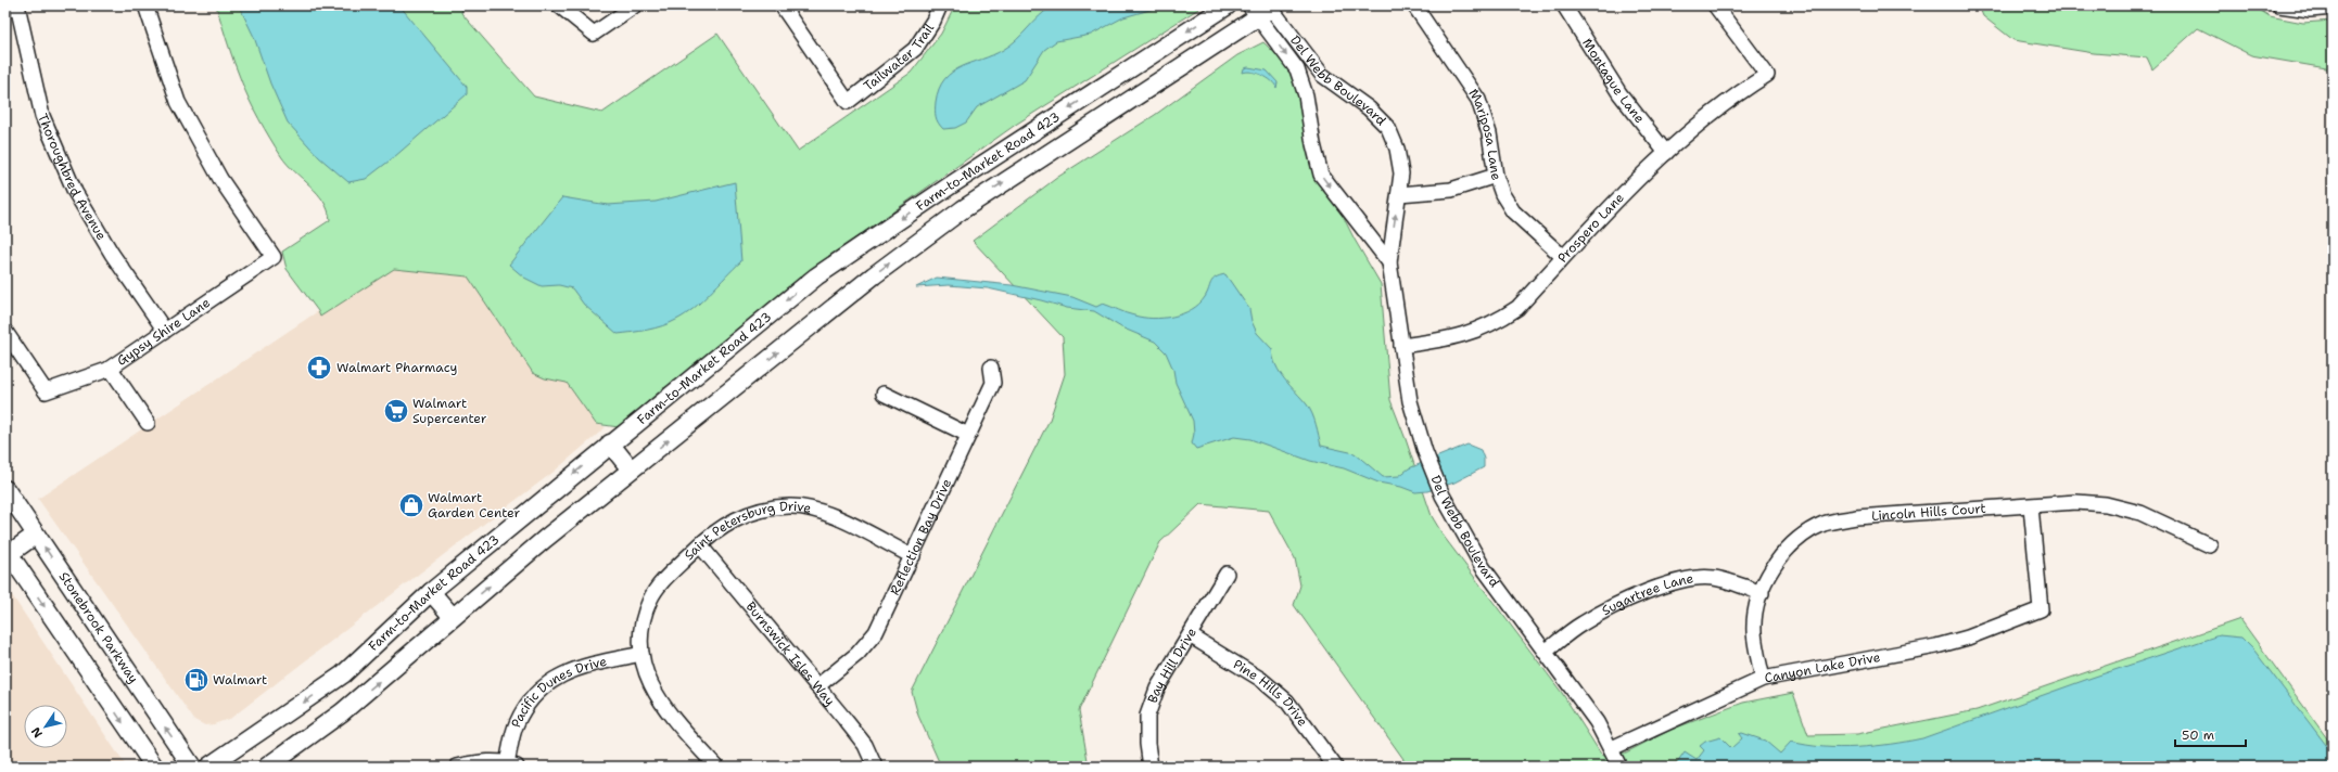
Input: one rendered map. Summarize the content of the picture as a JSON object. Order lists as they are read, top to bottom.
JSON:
{
  "streets": {
    "main road": ["Farm-to-Market Road 423", "Stonebrook Parkway"],
    "street": [
      "Tailwater Trail",
      "Del Webb Boulevard",
      "Montague Lane",
      "Mariposa Lane",
      "Thoroughbred Avenue",
      "Prospero Lane",
      "Gypsy Shire Lane",
      "Lincoln Hills Court",
      "Saint Petersburg Drive",
      "Reflection Bay Drive",
      "Sugartree Lane",
      "Burnswick Isles Way",
      "Bay Hill Drive",
      "Canyon Lake Drive",
      "Pine Hills Drive",
      "Pacific Dunes Drive"
    ]
  },
  "crossings": [
    ["Del Webb Boulevard", "Farm-to-Market Road 423"],
    ["Del Webb Boulevard", "Prospero Lane"],
    ["Del Webb Boulevard", "Sugartree Lane"],
    ["Del Webb Boulevard", "Canyon Lake Drive"],
    ["Montague Lane", "Prospero Lane"],
    ["Mariposa Lane", "Prospero Lane"],
    ["Thoroughbred Avenue", "Gypsy Shire Lane"],
    ["Lincoln Hills Court", "Sugartree Lane"],
    ["Lincoln Hills Court", "Canyon Lake Drive"],
    ["Saint Petersburg Drive", "Reflection Bay Drive"],
    ["Saint Petersburg Drive", "Burnswick Isles Way"],
    ["Saint Petersburg Drive", "Pacific Dunes Drive"],
    ["Reflection Bay Drive", "Burnswick Isles Way"],
    ["Bay Hill Drive", "Pine Hills Drive"]
  ],
  "places": {
    "pharmacy": ["Walmart Pharmacy"],
    "supermarket": ["Walmart Supercenter"],
    "shop": ["Walmart Garden Center"],
    "fuel station": ["Walmart"]
  },
  "scale_bar": "50 m",
  "north": "bottom left"
}
